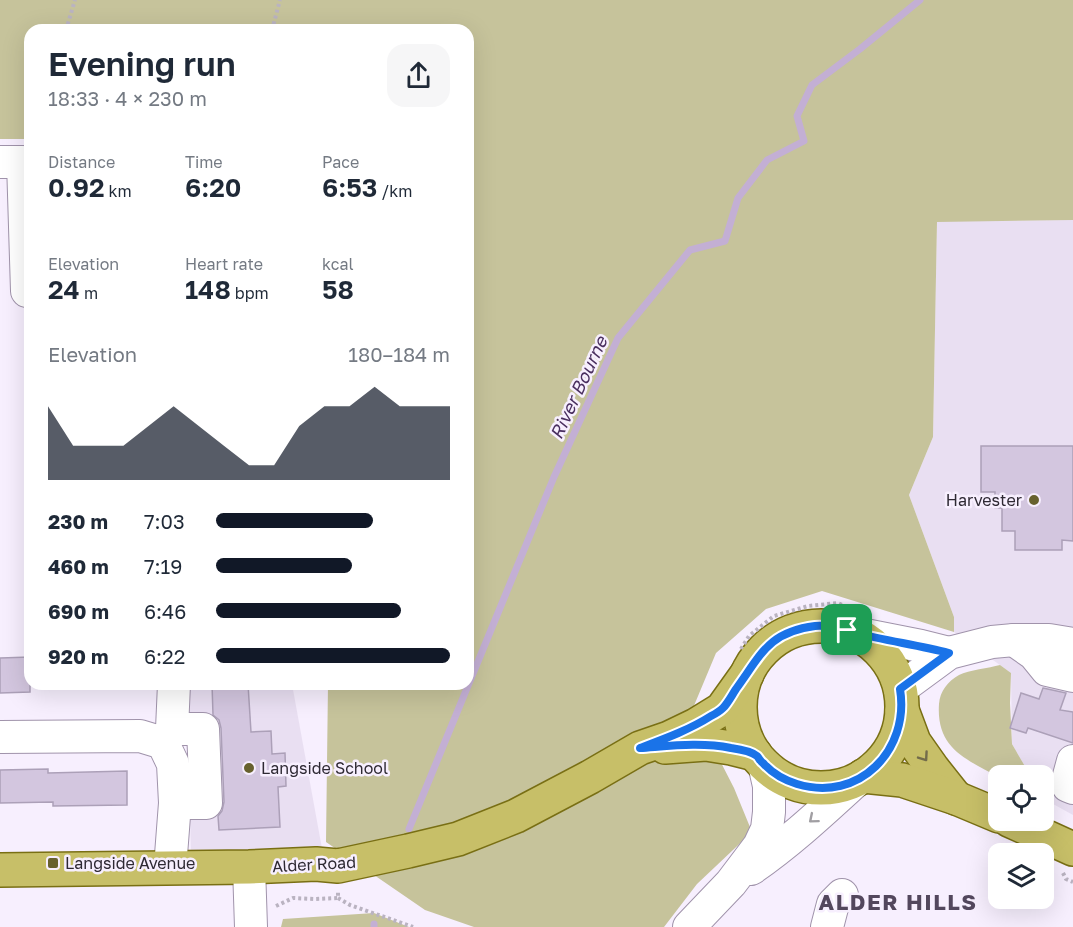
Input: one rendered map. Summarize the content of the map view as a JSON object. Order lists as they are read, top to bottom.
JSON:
{
  "streets": {
    "main road": ["Alder Road"]
  },
  "districts": ["ALDER HILLS"],
  "water": ["River Bourne"],
  "places": {
    "other": ["Harvester", "Langside School"],
    "transit": ["Langside Avenue"]
  },
  "page": {
    "heading": ["Evening run", "18:33 · 4 × 230 m"],
    "stats": [
      ["Distance", "0.92 km"],
      ["Time", "6:20"],
      ["Pace", "6:53 /km"],
      ["Elevation", "24 m"],
      ["Heart rate", "148 bpm"],
      ["kcal", "58"]
    ],
    "chart": ["Elevation", "180–184 m"],
    "list": [
      {
        "name": "230 m",
        "note": "7:03"
      },
      {
        "name": "460 m",
        "note": "7:19"
      },
      {
        "name": "690 m",
        "note": "6:46"
      },
      {
        "name": "920 m",
        "note": "6:22"
      }
    ]
  }
}
